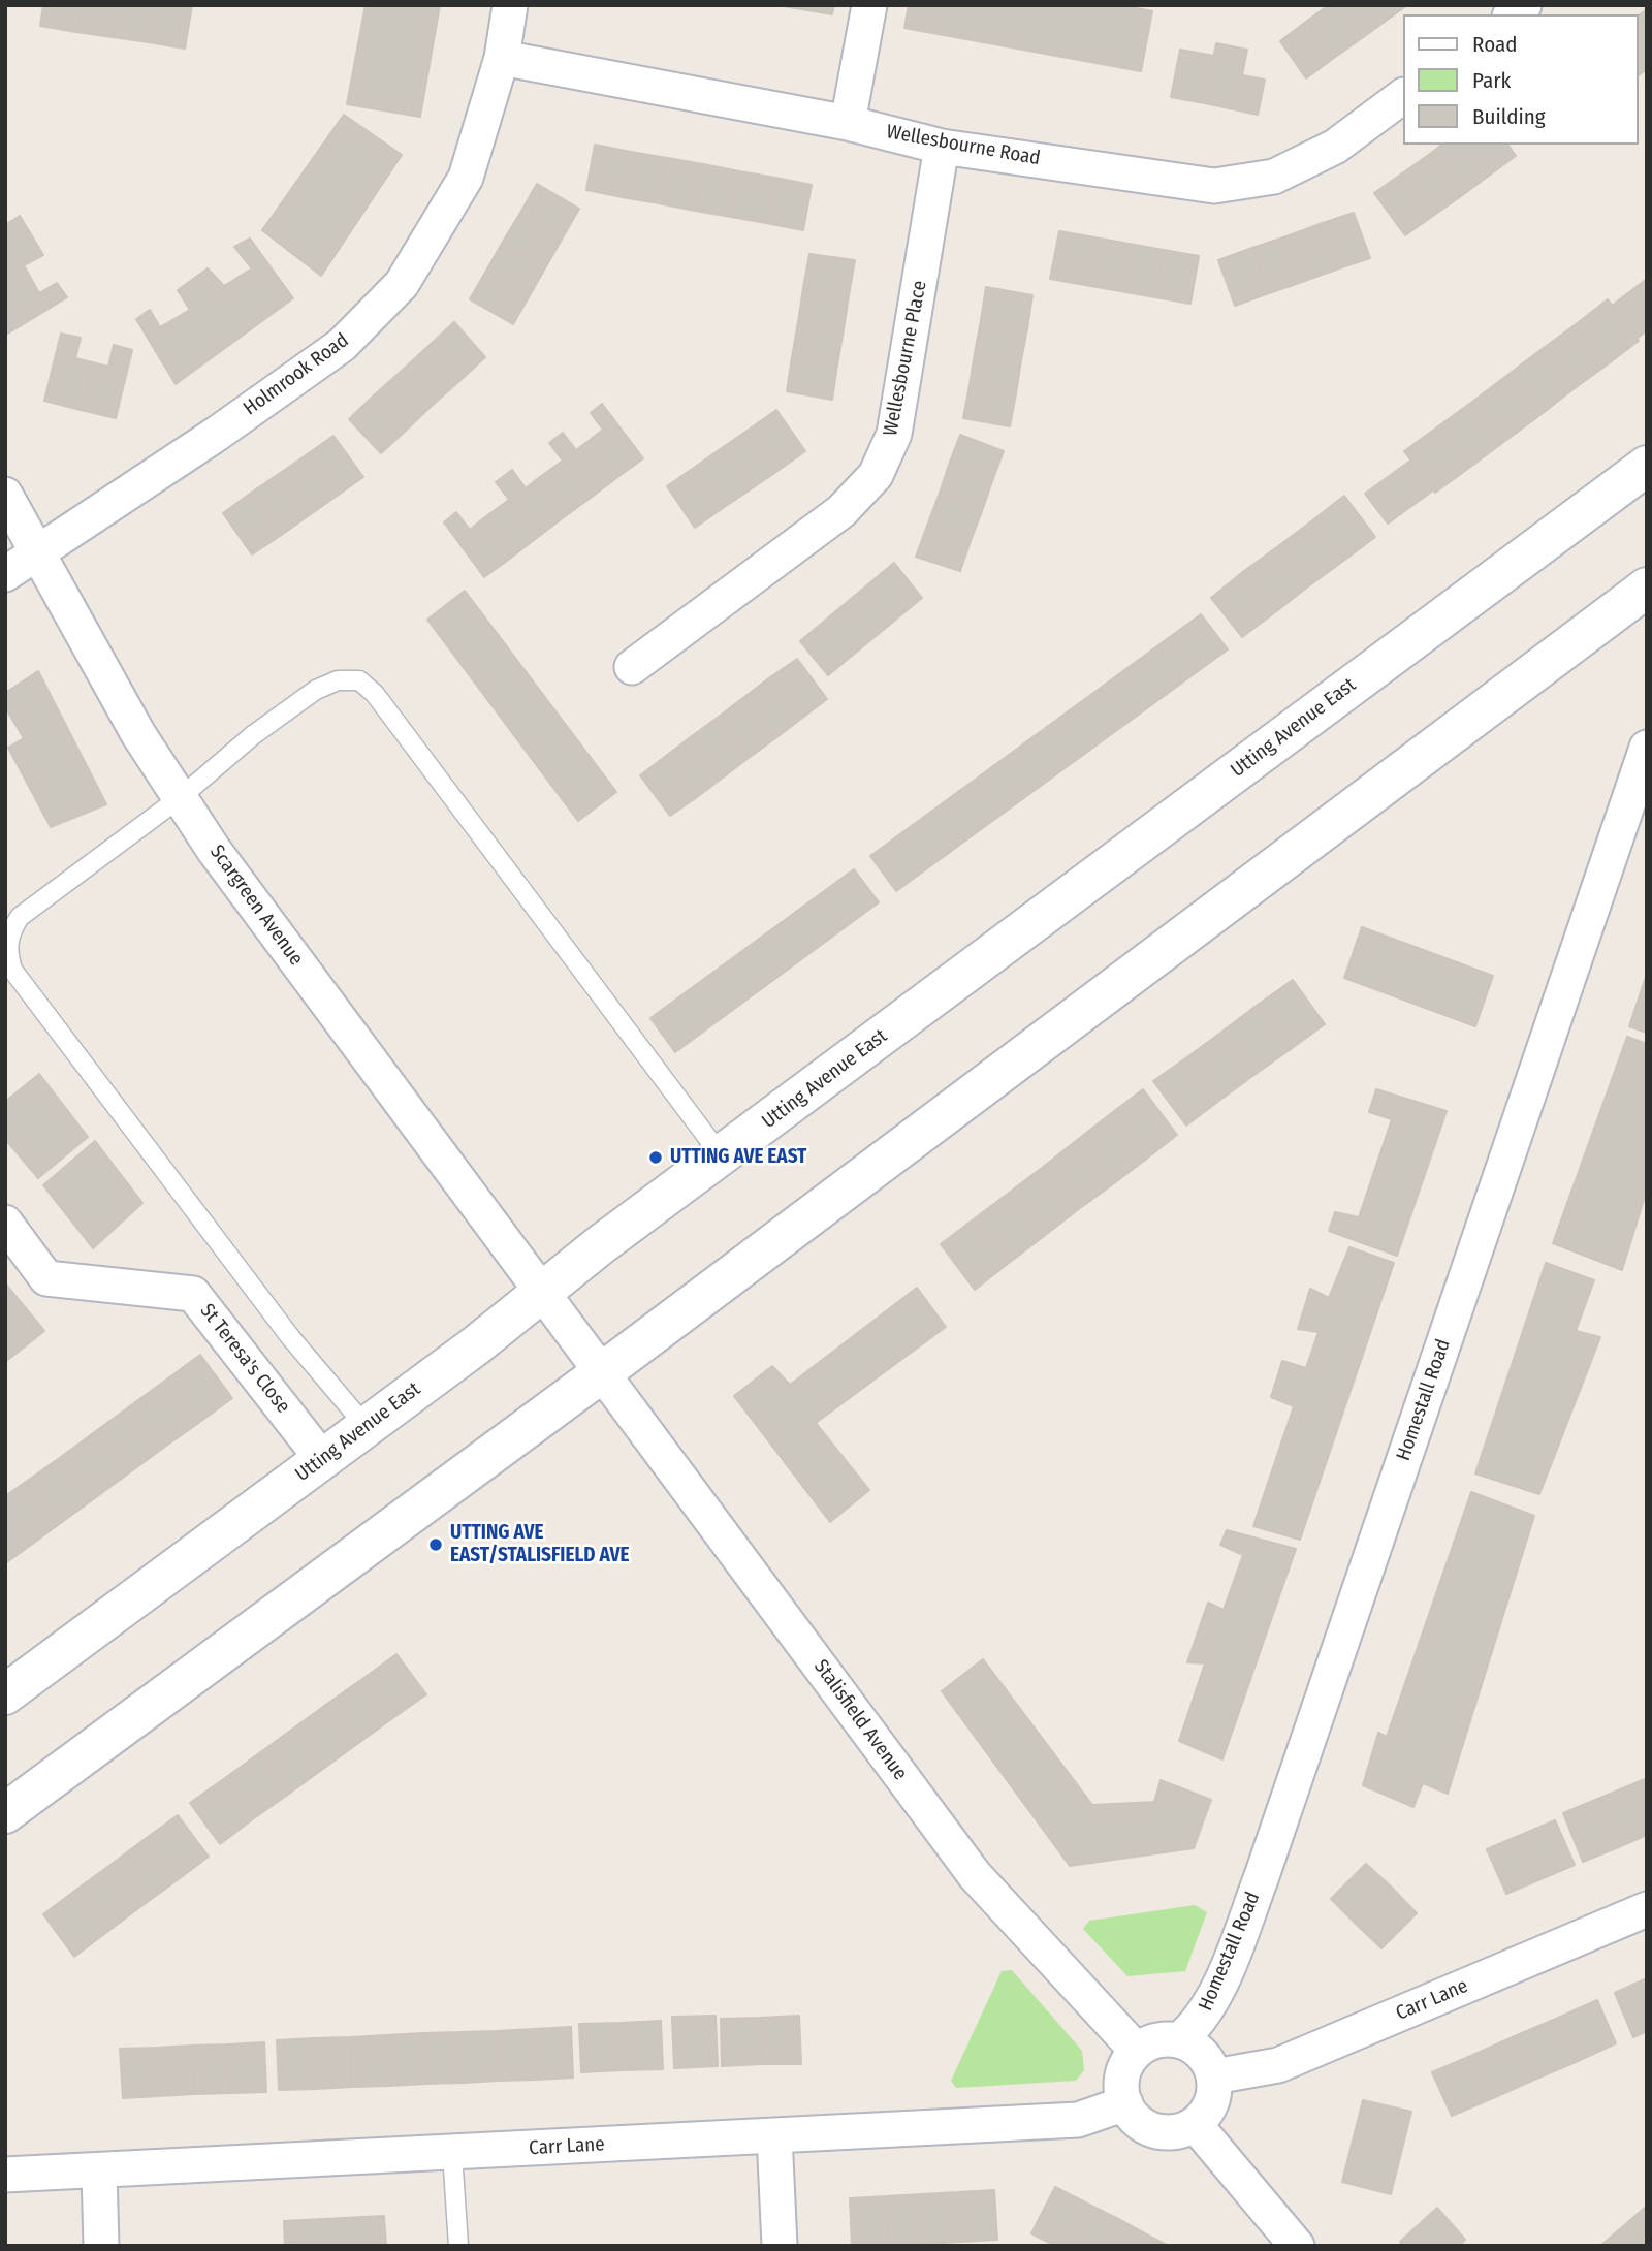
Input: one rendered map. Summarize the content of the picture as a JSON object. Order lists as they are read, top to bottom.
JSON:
{
  "streets": {
    "street": [
      "Wellesbourne Road",
      "Wellesbourne Place",
      "Holmrook Road",
      "Utting Avenue East",
      "Scargreen Avenue",
      "St Teresa's Close",
      "Homestall Road",
      "Stalisfield Avenue",
      "Carr Lane"
    ]
  },
  "crossings": [
    ["Wellesbourne Road", "Wellesbourne Place"],
    ["Wellesbourne Road", "Holmrook Road"],
    ["Holmrook Road", "Scargreen Avenue"],
    ["Utting Avenue East", "Scargreen Avenue"],
    ["Utting Avenue East", "St Teresa's Close"],
    ["Scargreen Avenue", "Stalisfield Avenue"],
    ["Homestall Road", "Stalisfield Avenue"],
    ["Homestall Road", "Carr Lane"],
    ["Stalisfield Avenue", "Carr Lane"]
  ],
  "places": ["UTTING AVE EAST", "UTTING AVE EAST/STALISFIELD AVE"],
  "legend": ["Road", "Park", "Building"]
}
